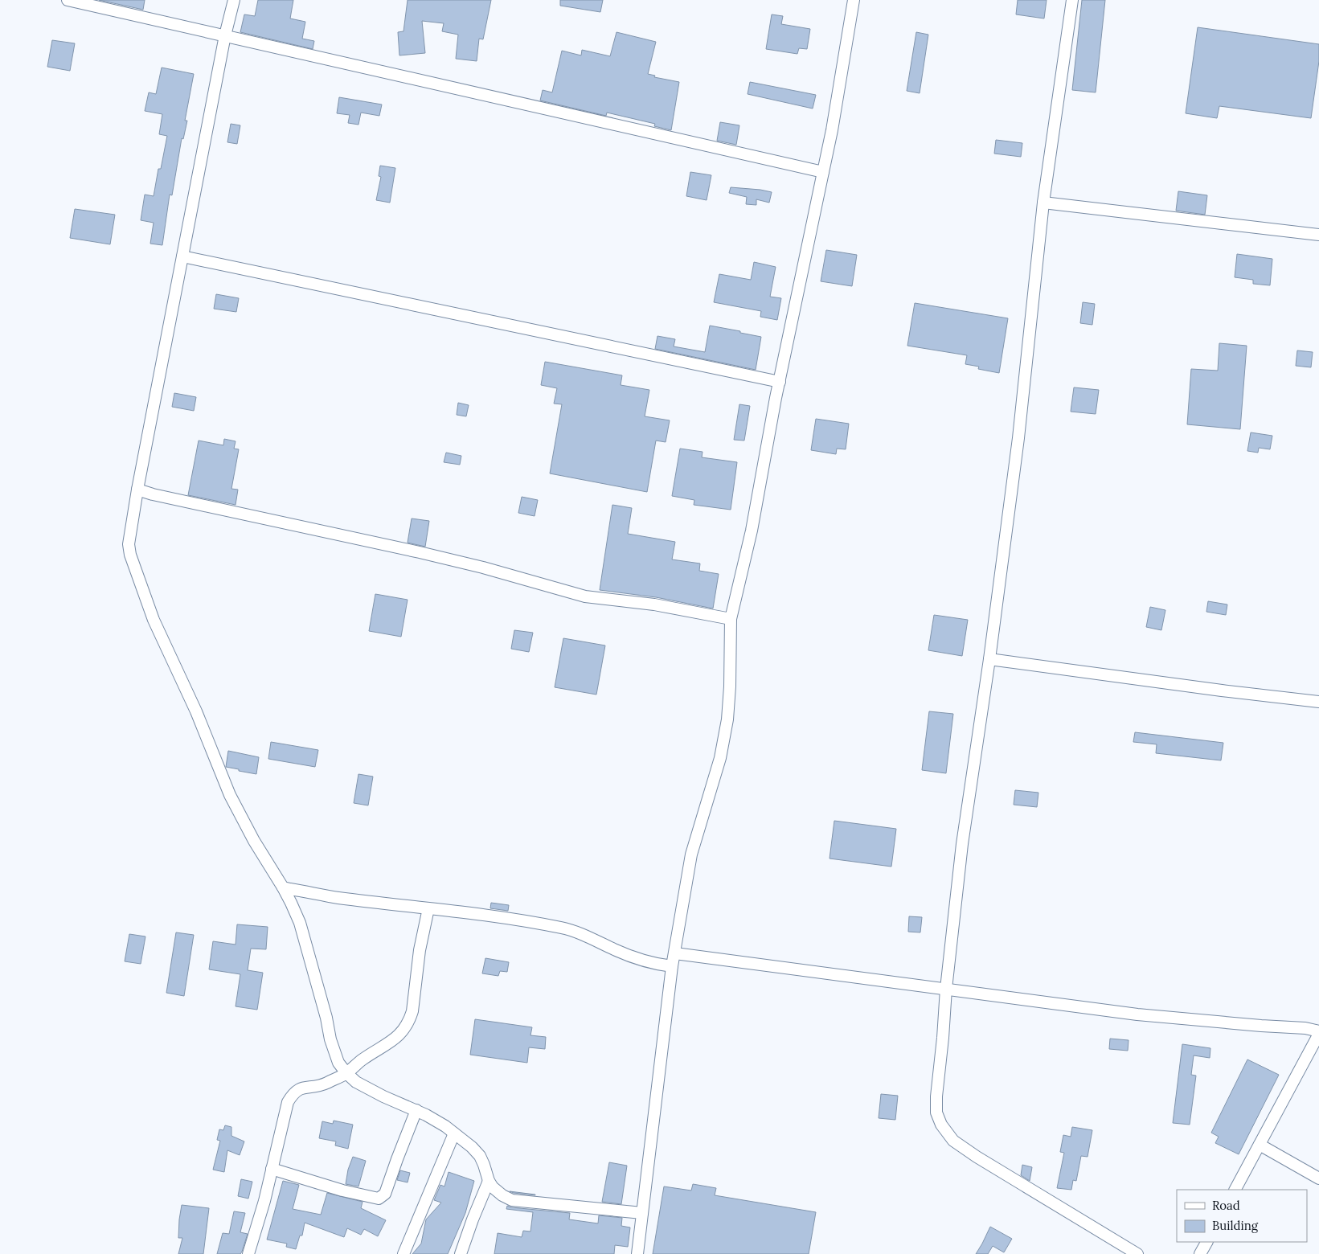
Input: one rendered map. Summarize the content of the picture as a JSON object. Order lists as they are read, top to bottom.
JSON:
{
  "legend": ["Road", "Building"]
}
